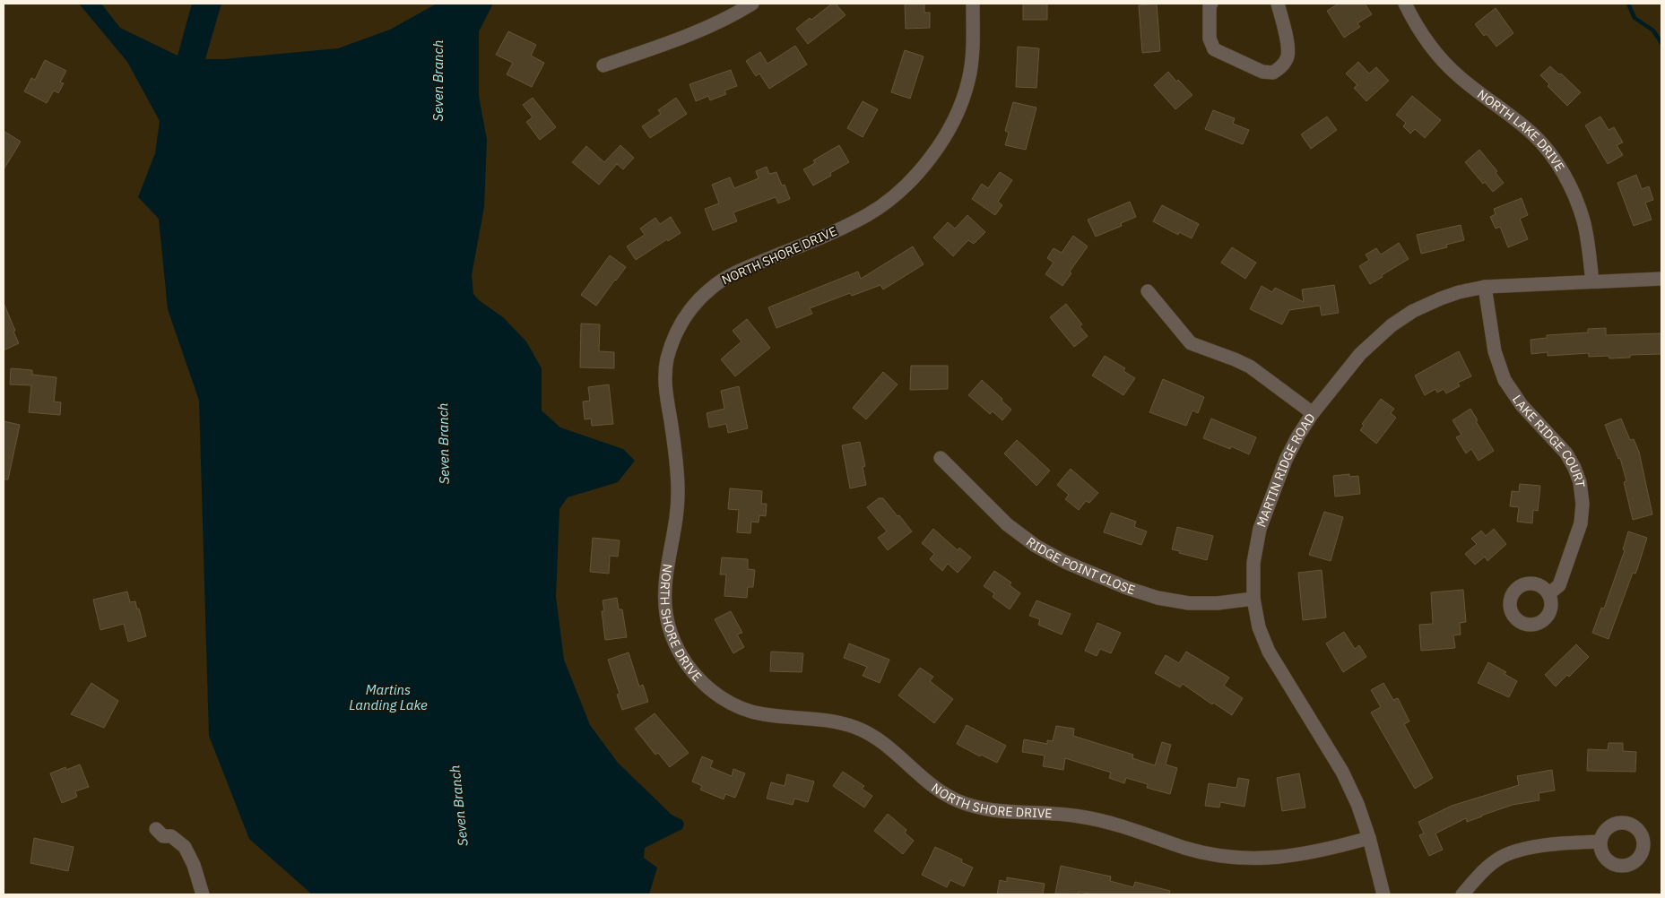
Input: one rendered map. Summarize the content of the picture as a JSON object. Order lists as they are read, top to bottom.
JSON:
{
  "streets": {
    "street": [
      "NORTH LAKE DRIVE",
      "NORTH SHORE DRIVE",
      "LAKE RIDGE COURT",
      "MARTIN RIDGE ROAD",
      "RIDGE POINT CLOSE"
    ]
  },
  "crossings": [
    ["NORTH LAKE DRIVE", "MARTIN RIDGE ROAD"],
    ["NORTH SHORE DRIVE", "MARTIN RIDGE ROAD"],
    ["LAKE RIDGE COURT", "MARTIN RIDGE ROAD"],
    ["MARTIN RIDGE ROAD", "RIDGE POINT CLOSE"]
  ],
  "water": ["Seven Branch", "Martins Landing Lake"]
}
